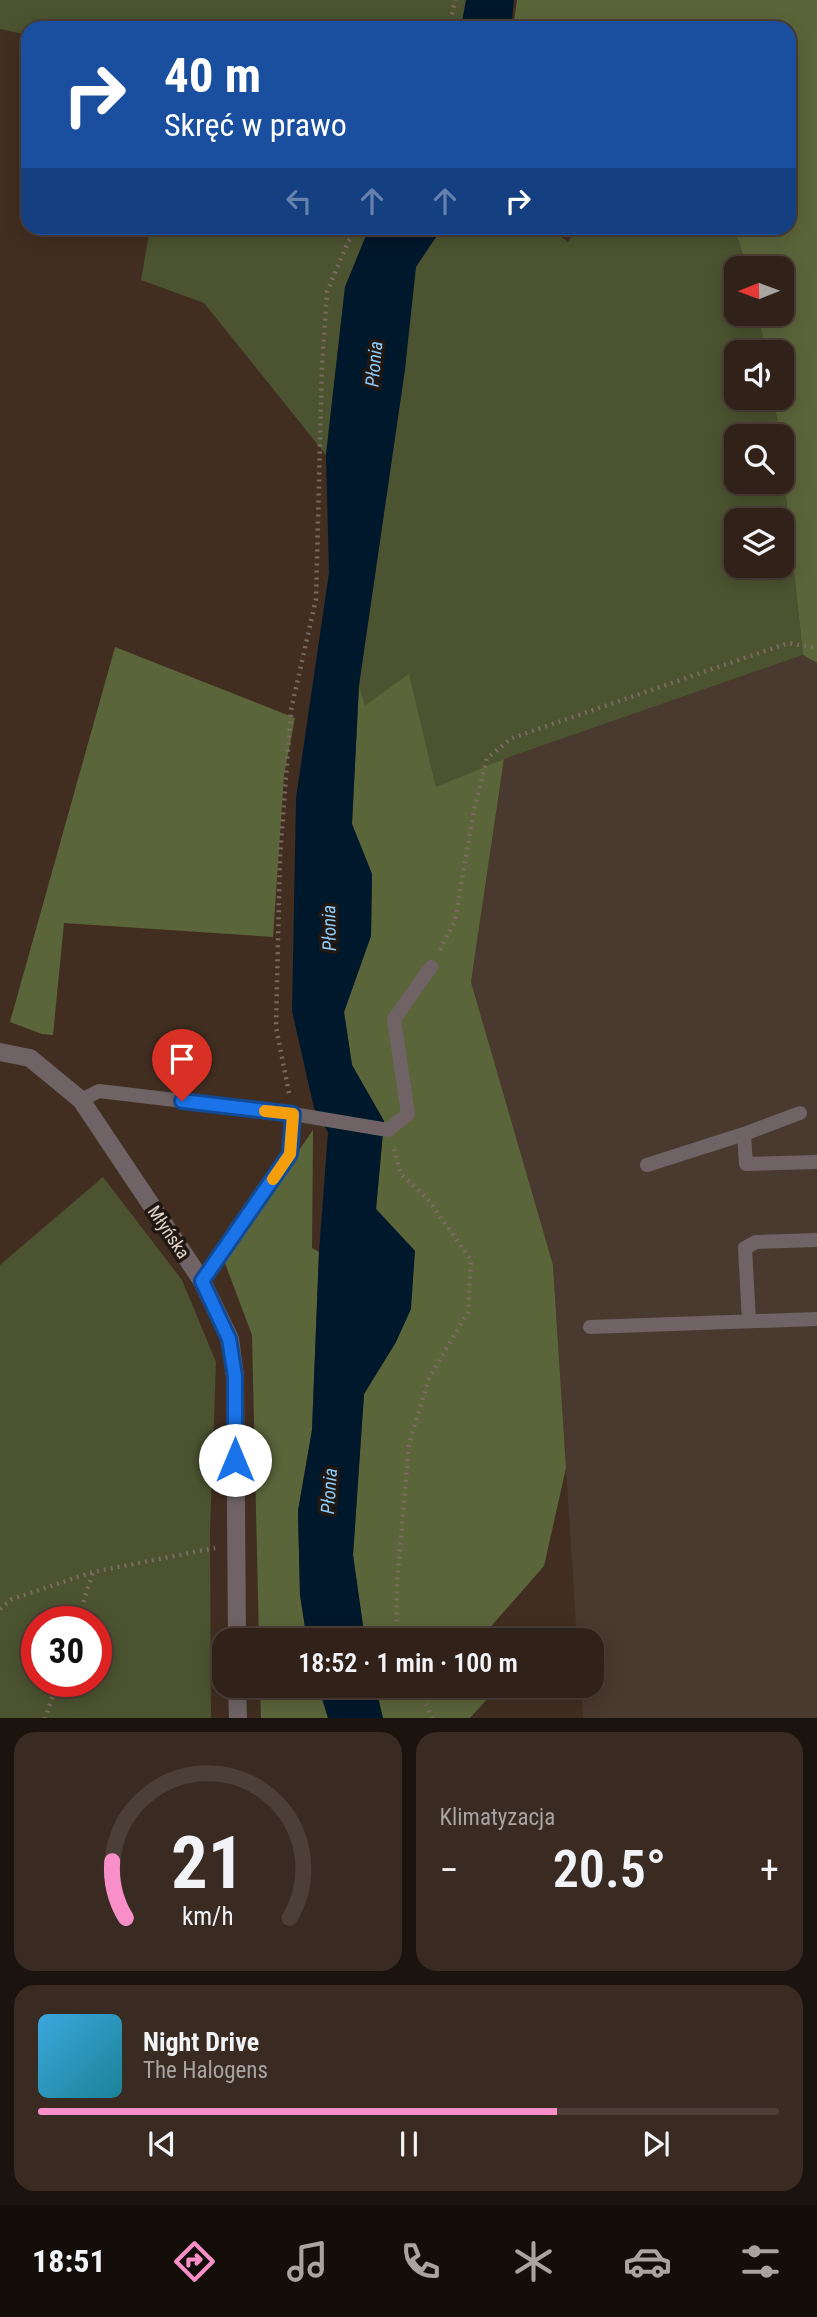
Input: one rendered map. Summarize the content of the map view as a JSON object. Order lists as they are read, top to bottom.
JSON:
{
  "streets": {
    "street": ["Młyńska"]
  },
  "water": ["Płonia"],
  "north": "left",
  "page": {
    "turn": ["40 m", "Skręć w prawo"],
    "limit": "30",
    "trip": "18:52 · 1 min · 100 m",
    "tile": "Klimatyzacja",
    "heat": ["−", "20.5°", "+"],
    "song": ["Night Drive", "The Halogens"],
    "tabs": "18:51",
    "gauge": ["21", "km/h"]
  }
}
